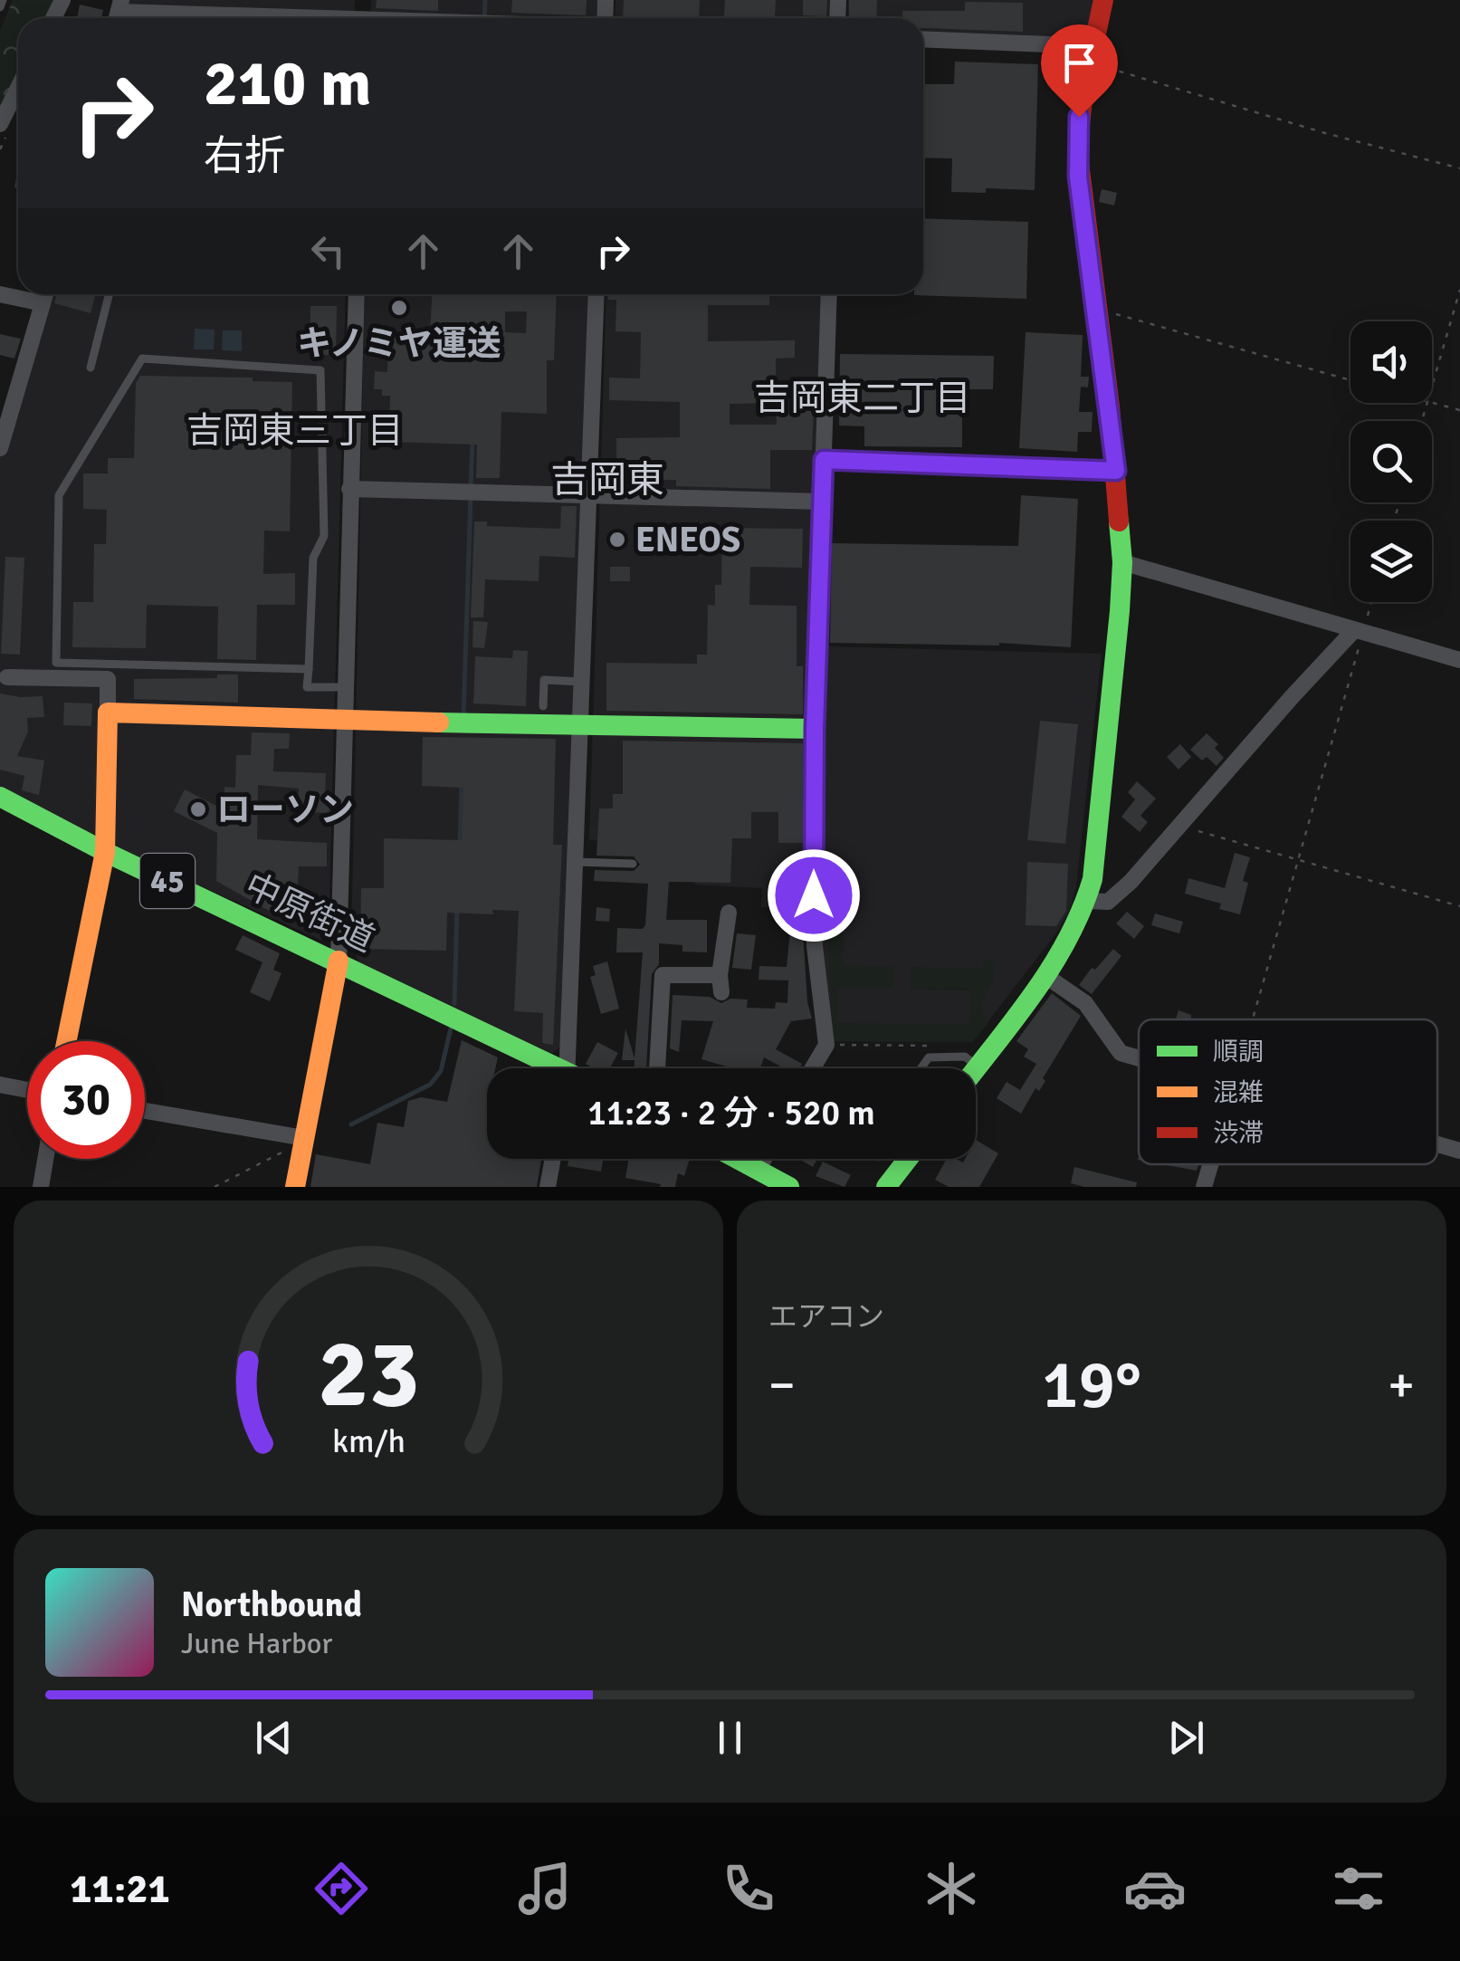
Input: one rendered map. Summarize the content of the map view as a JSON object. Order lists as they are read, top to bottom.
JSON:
{
  "streets": {
    "street": ["45", "中原街道"]
  },
  "districts": ["吉岡東二丁目", "吉岡東三丁目", "吉岡東"],
  "places": ["キノミヤ運送", "ENEOS", "ローソン"],
  "legend": ["順調", "混雑", "渋滞"],
  "page": {
    "turn": ["210 m", "右折"],
    "limit": "30",
    "trip": "11:23 · 2 分 · 520 m",
    "tile": "エアコン",
    "heat": ["−", "19°", "+"],
    "song": ["Northbound", "June Harbor"],
    "tabs": "11:21",
    "gauge": ["23", "km/h"]
  }
}
